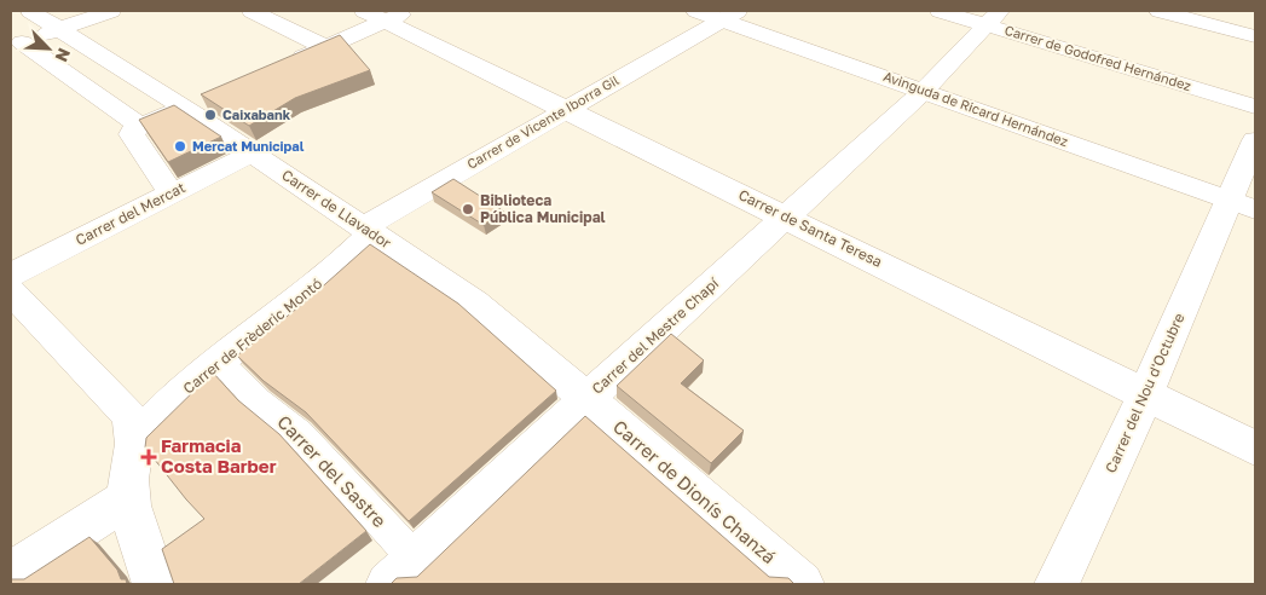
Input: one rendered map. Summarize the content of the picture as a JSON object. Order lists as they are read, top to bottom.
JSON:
{
  "streets": {
    "street": [
      "Carrer de Godofred Hernández",
      "Avinguda de Ricard Hernández",
      "Carrer de Vicente Iborra Gil",
      "Carrer de Llavador",
      "Carrer del Mercat",
      "Carrer de Santa Teresa",
      "Carrer de Frèderic Montó",
      "Carrer del Mestre Chapí",
      "Carrer del Nou d'Octubre",
      "Carrer del Sastre",
      "Carrer de Dionís Chanzá"
    ]
  },
  "crossings": [
    ["Carrer de Godofred Hernández", "Carrer del Mestre Chapí"],
    ["Avinguda de Ricard Hernández", "Carrer de Vicente Iborra Gil"],
    ["Avinguda de Ricard Hernández", "Carrer del Mestre Chapí"],
    ["Avinguda de Ricard Hernández", "Carrer del Nou d'Octubre"],
    ["Carrer de Vicente Iborra Gil", "Carrer de Llavador"],
    ["Carrer de Vicente Iborra Gil", "Carrer de Santa Teresa"],
    ["Carrer de Vicente Iborra Gil", "Carrer de Frèderic Montó"],
    ["Carrer de Llavador", "Carrer del Mercat"],
    ["Carrer de Llavador", "Carrer de Frèderic Montó"],
    ["Carrer de Llavador", "Carrer del Mestre Chapí"],
    ["Carrer de Llavador", "Carrer de Dionís Chanzá"],
    ["Carrer de Santa Teresa", "Carrer del Mestre Chapí"],
    ["Carrer de Santa Teresa", "Carrer del Nou d'Octubre"],
    ["Carrer de Frèderic Montó", "Carrer del Sastre"],
    ["Carrer del Mestre Chapí", "Carrer del Sastre"],
    ["Carrer del Mestre Chapí", "Carrer de Dionís Chanzá"]
  ],
  "places": {
    "other": ["Caixabank", "Mercat Municipal", "Biblioteca Pública Municipal"],
    "health": ["Farmacia Costa Barber"]
  },
  "north": "bottom right"
}
